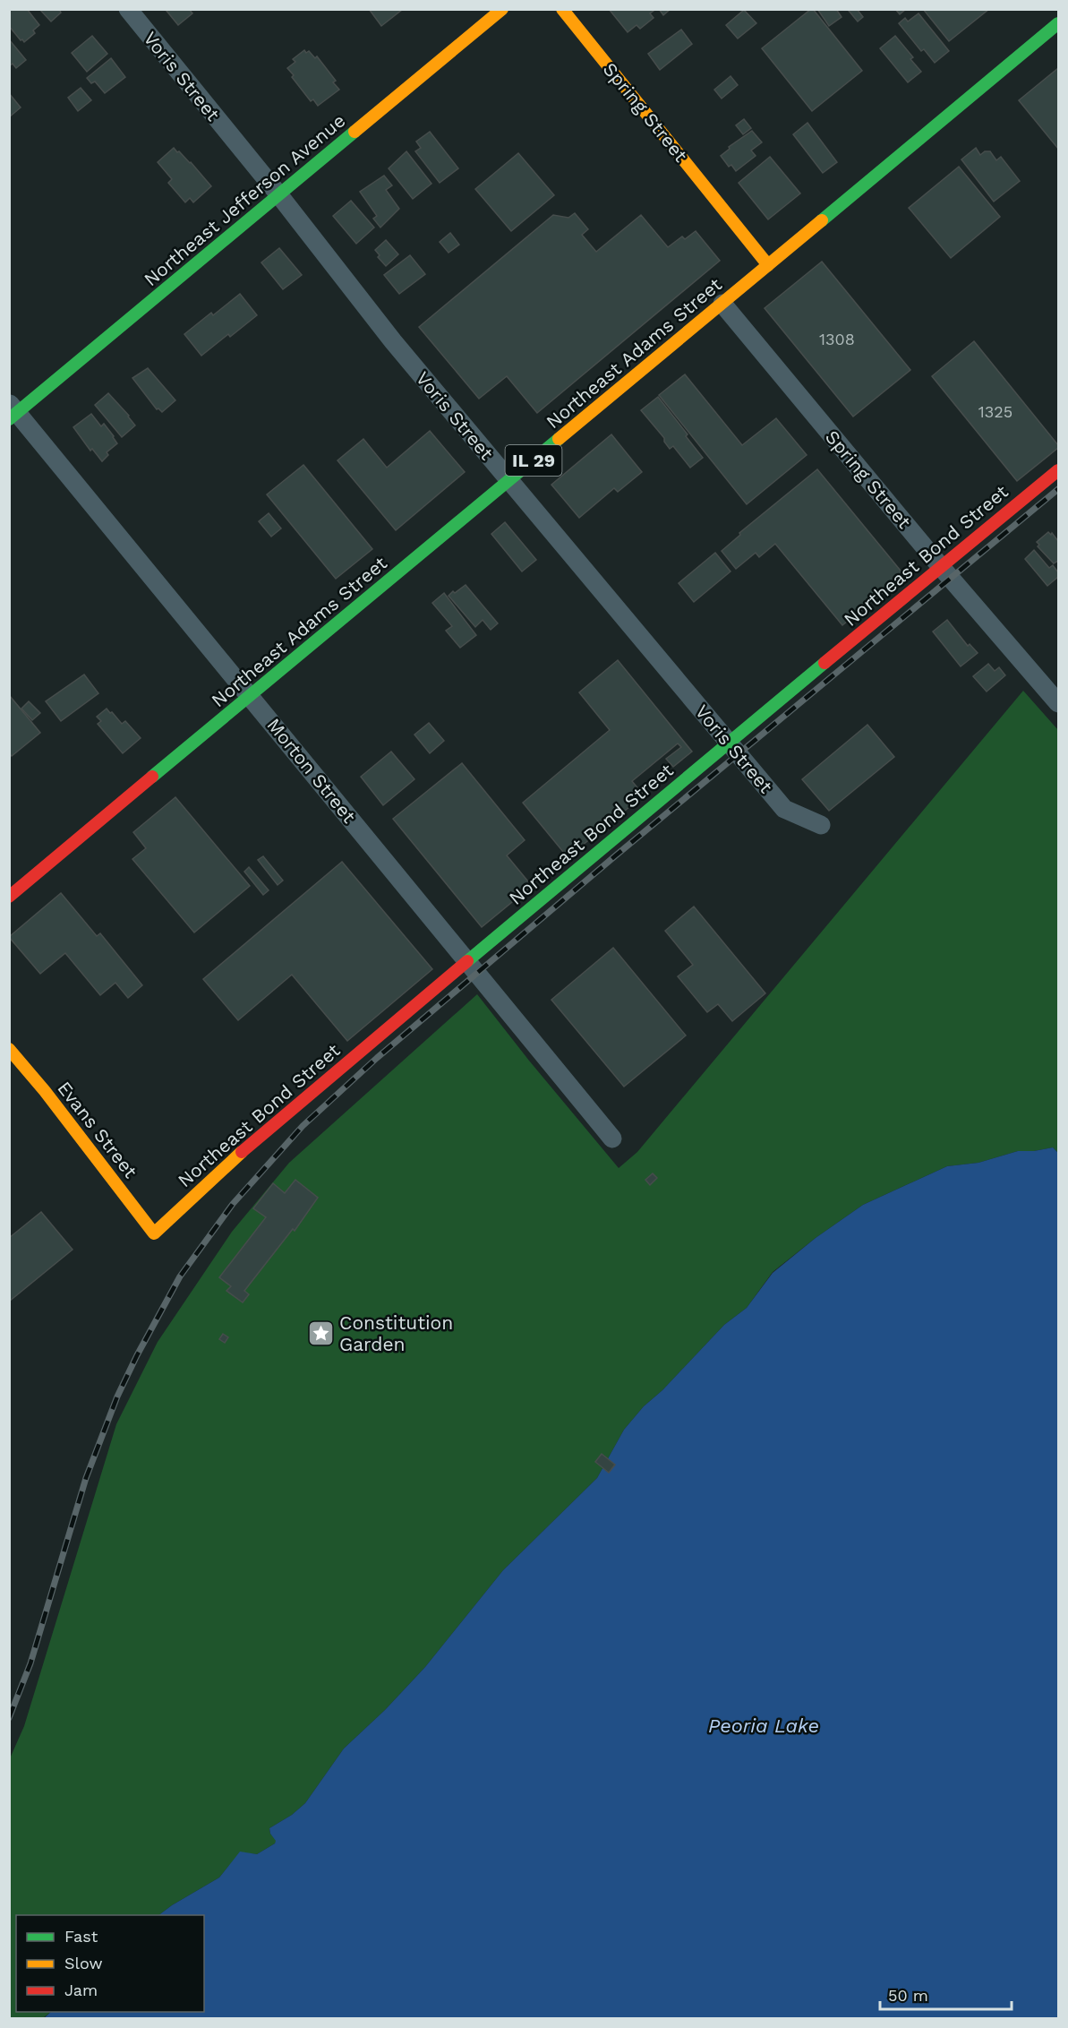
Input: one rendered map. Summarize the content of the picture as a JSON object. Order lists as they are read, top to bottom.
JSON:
{
  "streets": {
    "main road": [
      "Spring Street",
      "Northeast Jefferson Avenue",
      "Northeast Adams Street",
      "IL 29",
      "Northeast Bond Street",
      "Evans Street"
    ],
    "street": ["Voris Street", "Morton Street"]
  },
  "crossings": [
    ["Voris Street", "Northeast Jefferson Avenue"],
    ["Voris Street", "Northeast Adams Street"],
    ["Voris Street", "Northeast Bond Street"],
    ["Spring Street", "Northeast Adams Street"],
    ["Spring Street", "Northeast Bond Street"],
    ["Northeast Jefferson Avenue", "Morton Street"],
    ["Northeast Adams Street", "Morton Street"],
    ["Northeast Bond Street", "Morton Street"],
    ["Northeast Bond Street", "Evans Street"]
  ],
  "water": ["Peoria Lake"],
  "places": {
    "place": ["Constitution Garden"]
  },
  "house_numbers": ["1308", "1325"],
  "legend": ["Fast", "Slow", "Jam"],
  "scale_bar": "50 m"
}
